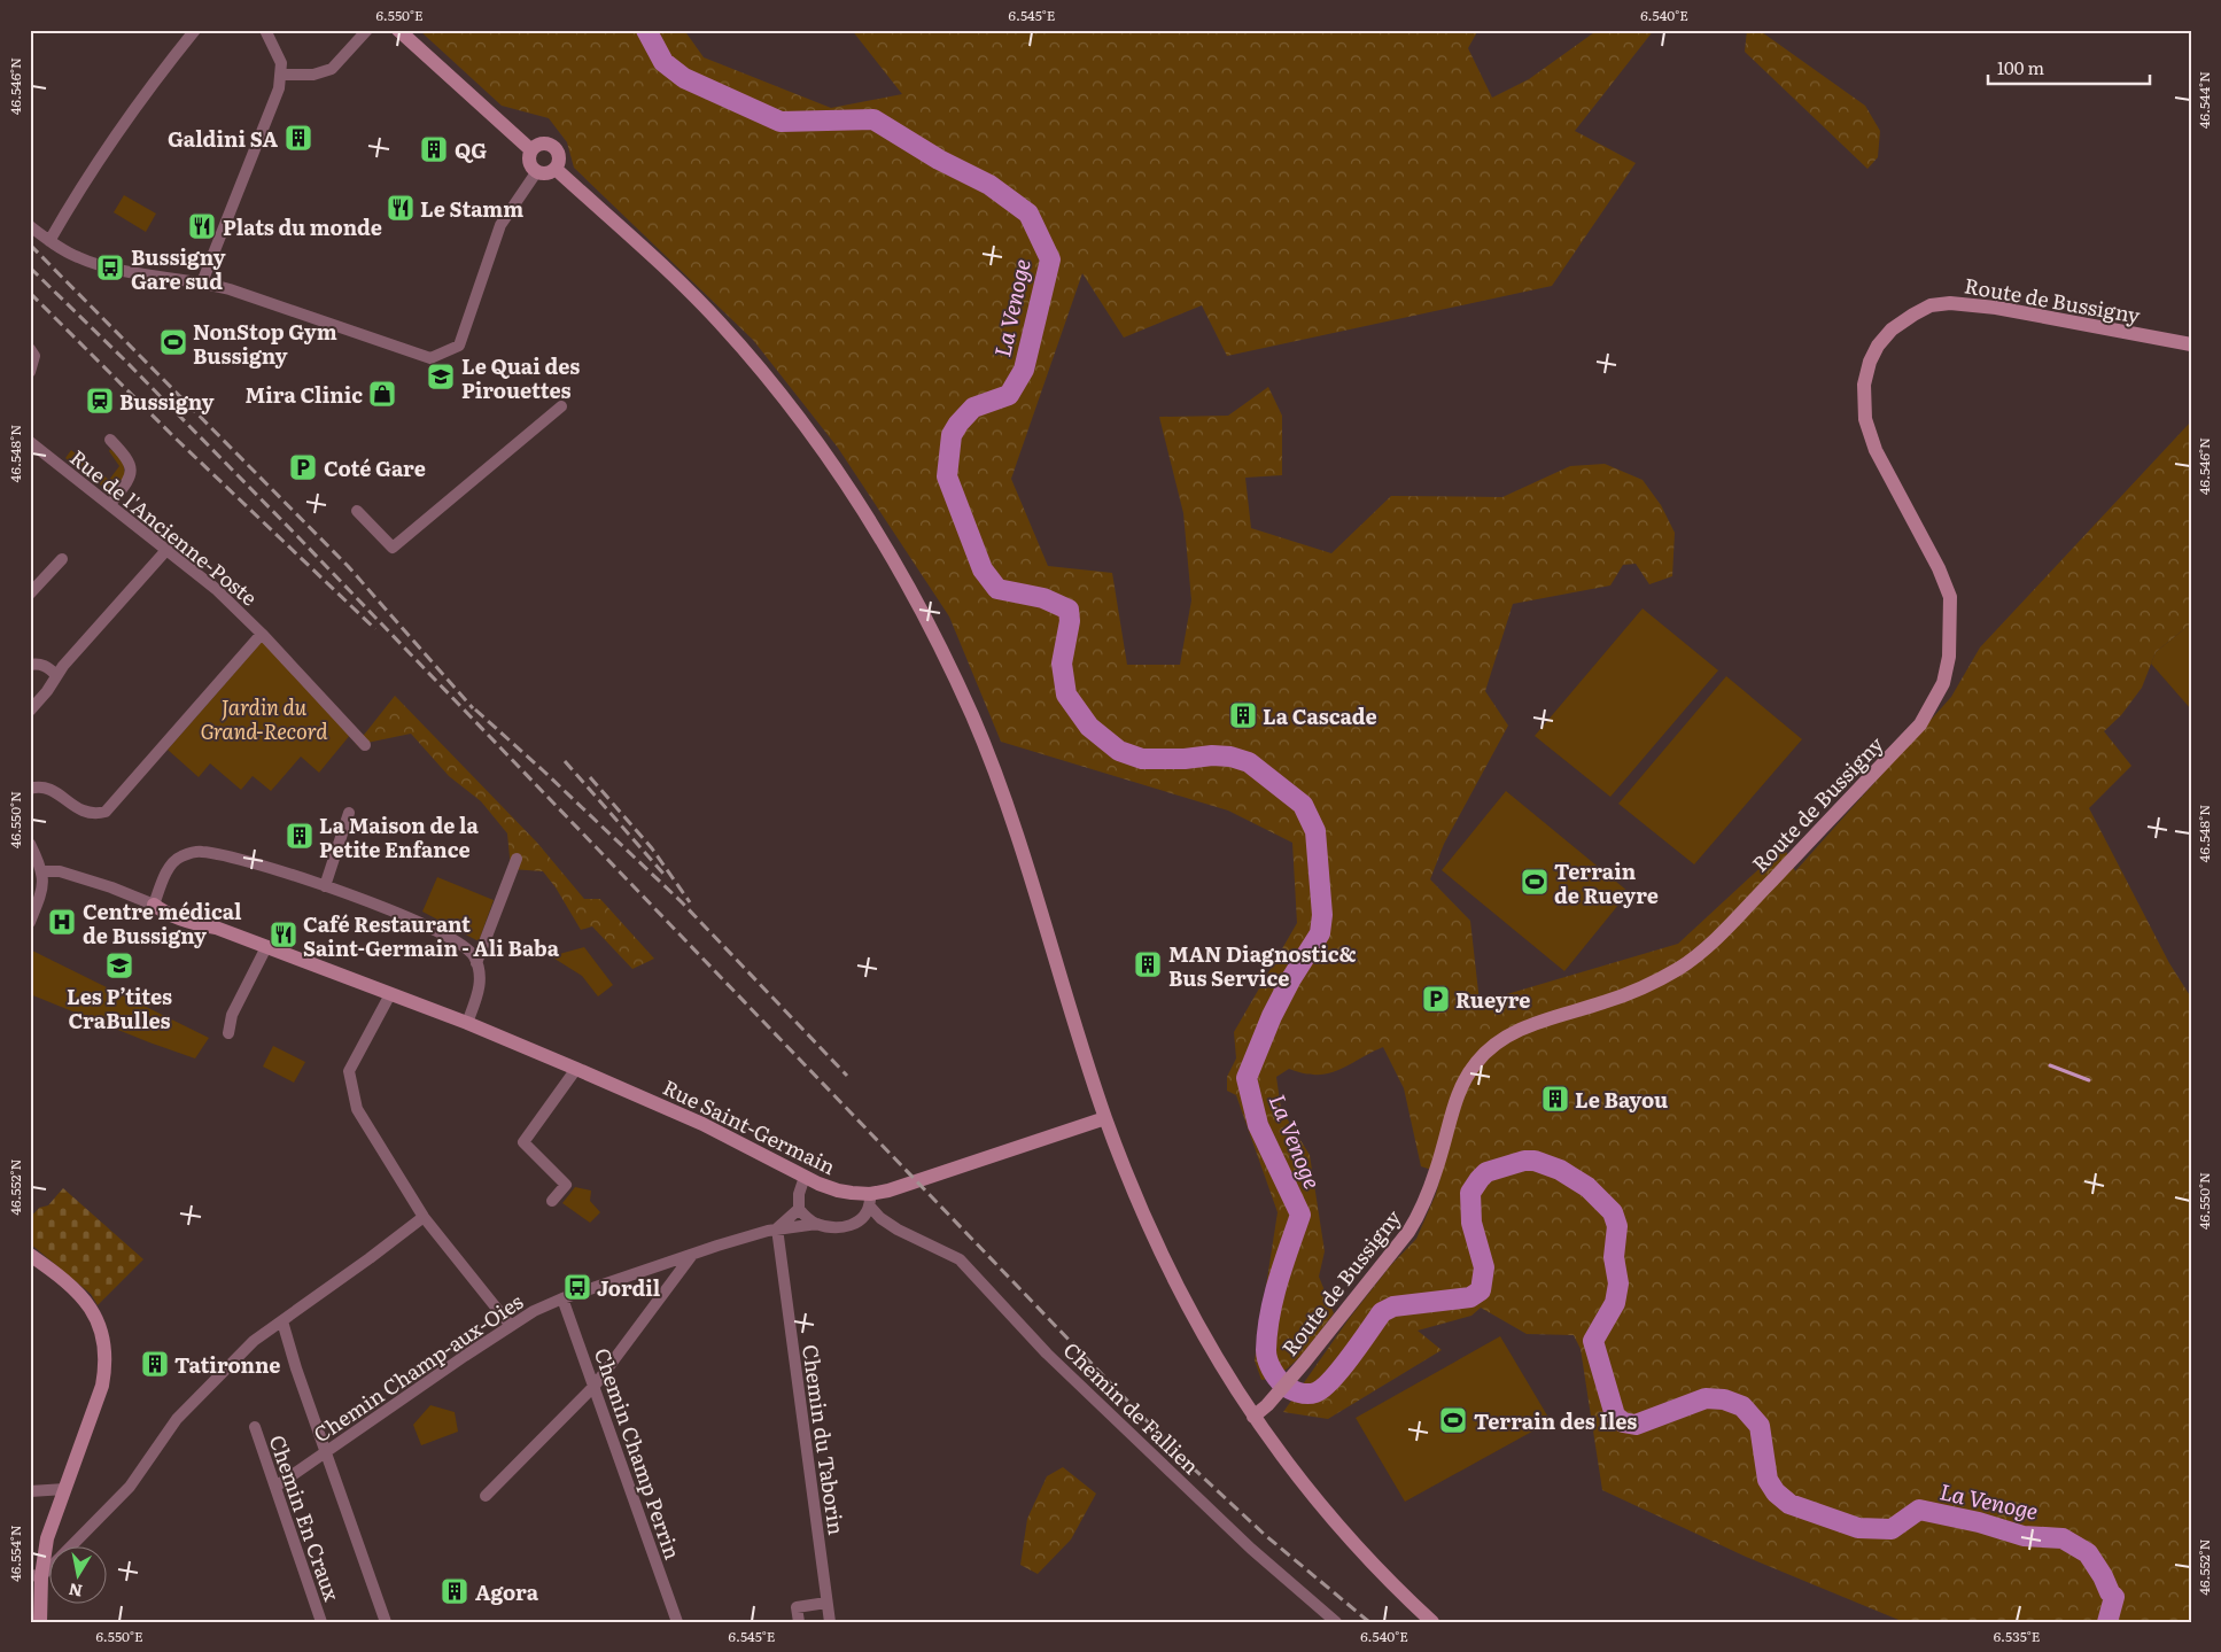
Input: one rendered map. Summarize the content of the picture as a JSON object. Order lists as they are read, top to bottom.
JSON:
{
  "streets": {
    "street": [
      "Route de Bussigny",
      "Rue de l'Ancienne-Poste",
      "Rue Saint-Germain",
      "Chemin Champ-aux-Oies",
      "Chemin de Fallien",
      "Chemin du Taborin",
      "Chemin Champ Perrin",
      "Chemin En Craux"
    ]
  },
  "crossings": [
    ["Rue Saint-Germain", "Chemin de Fallien"],
    ["Chemin Champ-aux-Oies", "Chemin de Fallien"],
    ["Chemin Champ-aux-Oies", "Chemin du Taborin"],
    ["Chemin Champ-aux-Oies", "Chemin Champ Perrin"],
    ["Chemin Champ-aux-Oies", "Chemin En Craux"]
  ],
  "water": ["La Venoge"],
  "parks": ["Jardin du Grand-Record"],
  "places": {
    "building": [
      "Galdini SA",
      "QG",
      "La Cascade",
      "La Maison de la Petite Enfance",
      "MAN Diagnostic& Bus Service",
      "Le Bayou",
      "Tatironne",
      "Agora"
    ],
    "restaurant": ["Le Stamm", "Plats du monde", "Café Restaurant Saint-Germain - Ali Baba"],
    "bus stop": ["Bussigny Gare sud", "Jordil"],
    "sports": ["NonStop Gym Bussigny", "Terrain de Rueyre", "Terrain des Iles"],
    "school or university": ["Le Quai des Pirouettes", "Les P’tites CraBulles"],
    "shop": ["Mira Clinic"],
    "station": ["Bussigny"],
    "parking": ["Coté Gare", "Rueyre"],
    "hospital": ["Centre médical de Bussigny"]
  },
  "scale_bar": "100 m",
  "north": "bottom",
  "coordinates": [
    "6.550°E",
    "6.545°E",
    "6.540°E",
    "46.546°N",
    "46.544°N",
    "46.548°N",
    "46.550°N",
    "46.552°N",
    "46.554°N",
    "6.535°E"
  ]
}
